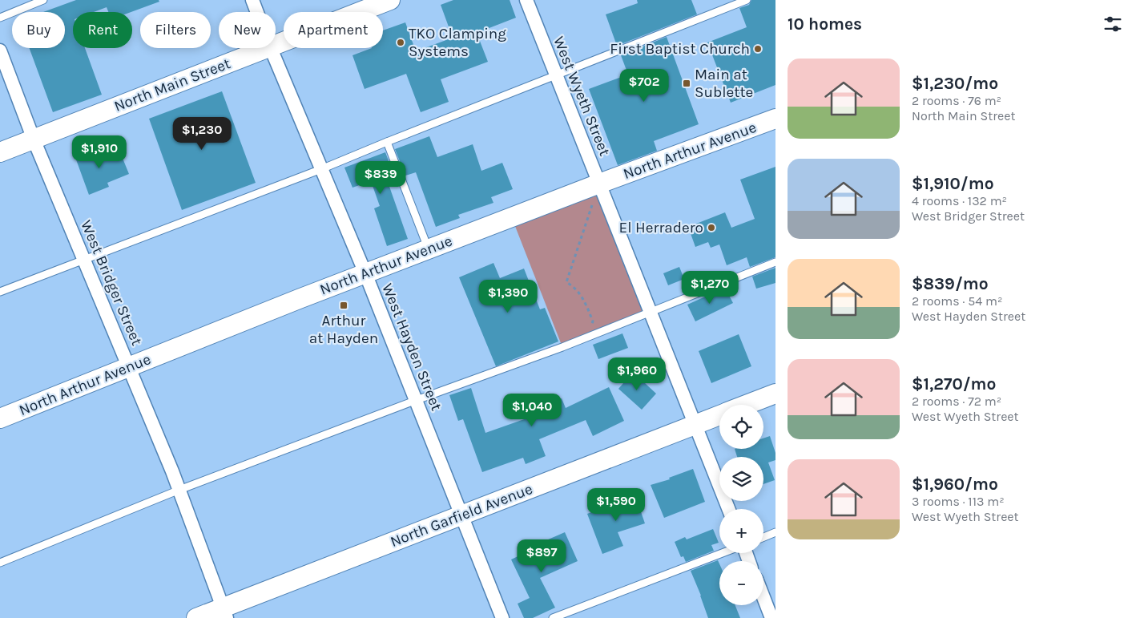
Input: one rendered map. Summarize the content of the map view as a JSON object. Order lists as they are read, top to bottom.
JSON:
{
  "streets": {
    "main road": ["North Main Street", "North Arthur Avenue", "North Garfield Avenue"],
    "street": ["West Wyeth Street", "West Bridger Street", "West Hayden Street"]
  },
  "crossings": [
    ["North Main Street", "West Bridger Street"],
    ["West Wyeth Street", "North Arthur Avenue"],
    ["West Wyeth Street", "North Garfield Avenue"],
    ["North Arthur Avenue", "West Bridger Street"],
    ["North Arthur Avenue", "West Hayden Street"],
    ["West Bridger Street", "North Garfield Avenue"],
    ["West Hayden Street", "North Garfield Avenue"]
  ],
  "places": {
    "other": ["TKO Clamping Systems", "First Baptist Church", "El Herradero"],
    "transit": ["Main at Sublette", "Arthur at Hayden"]
  },
  "page": {
    "heading": "10 homes",
    "chip": [
      "Buy",
      "Rent",
      "Filters",
      "New",
      "Apartment"
    ],
    "list": [
      {
        "name": "$1,230/mo",
        "note": "2 rooms · 76 m² · North Main Street"
      },
      {
        "name": "$1,910/mo",
        "note": "4 rooms · 132 m² · West Bridger Street"
      },
      {
        "name": "$839/mo",
        "note": "2 rooms · 54 m² · West Hayden Street"
      },
      {
        "name": "$1,270/mo",
        "note": "2 rooms · 72 m² · West Wyeth Street"
      },
      {
        "name": "$1,960/mo",
        "note": "3 rooms · 113 m² · West Wyeth Street"
      }
    ],
    "price": [
      "$702",
      "$1,230",
      "$1,910",
      "$839",
      "$1,270",
      "$1,390",
      "$1,960",
      "$1,040",
      "$1,590",
      "$897"
    ],
    "map_buttons": ["+", "−"]
  }
}
